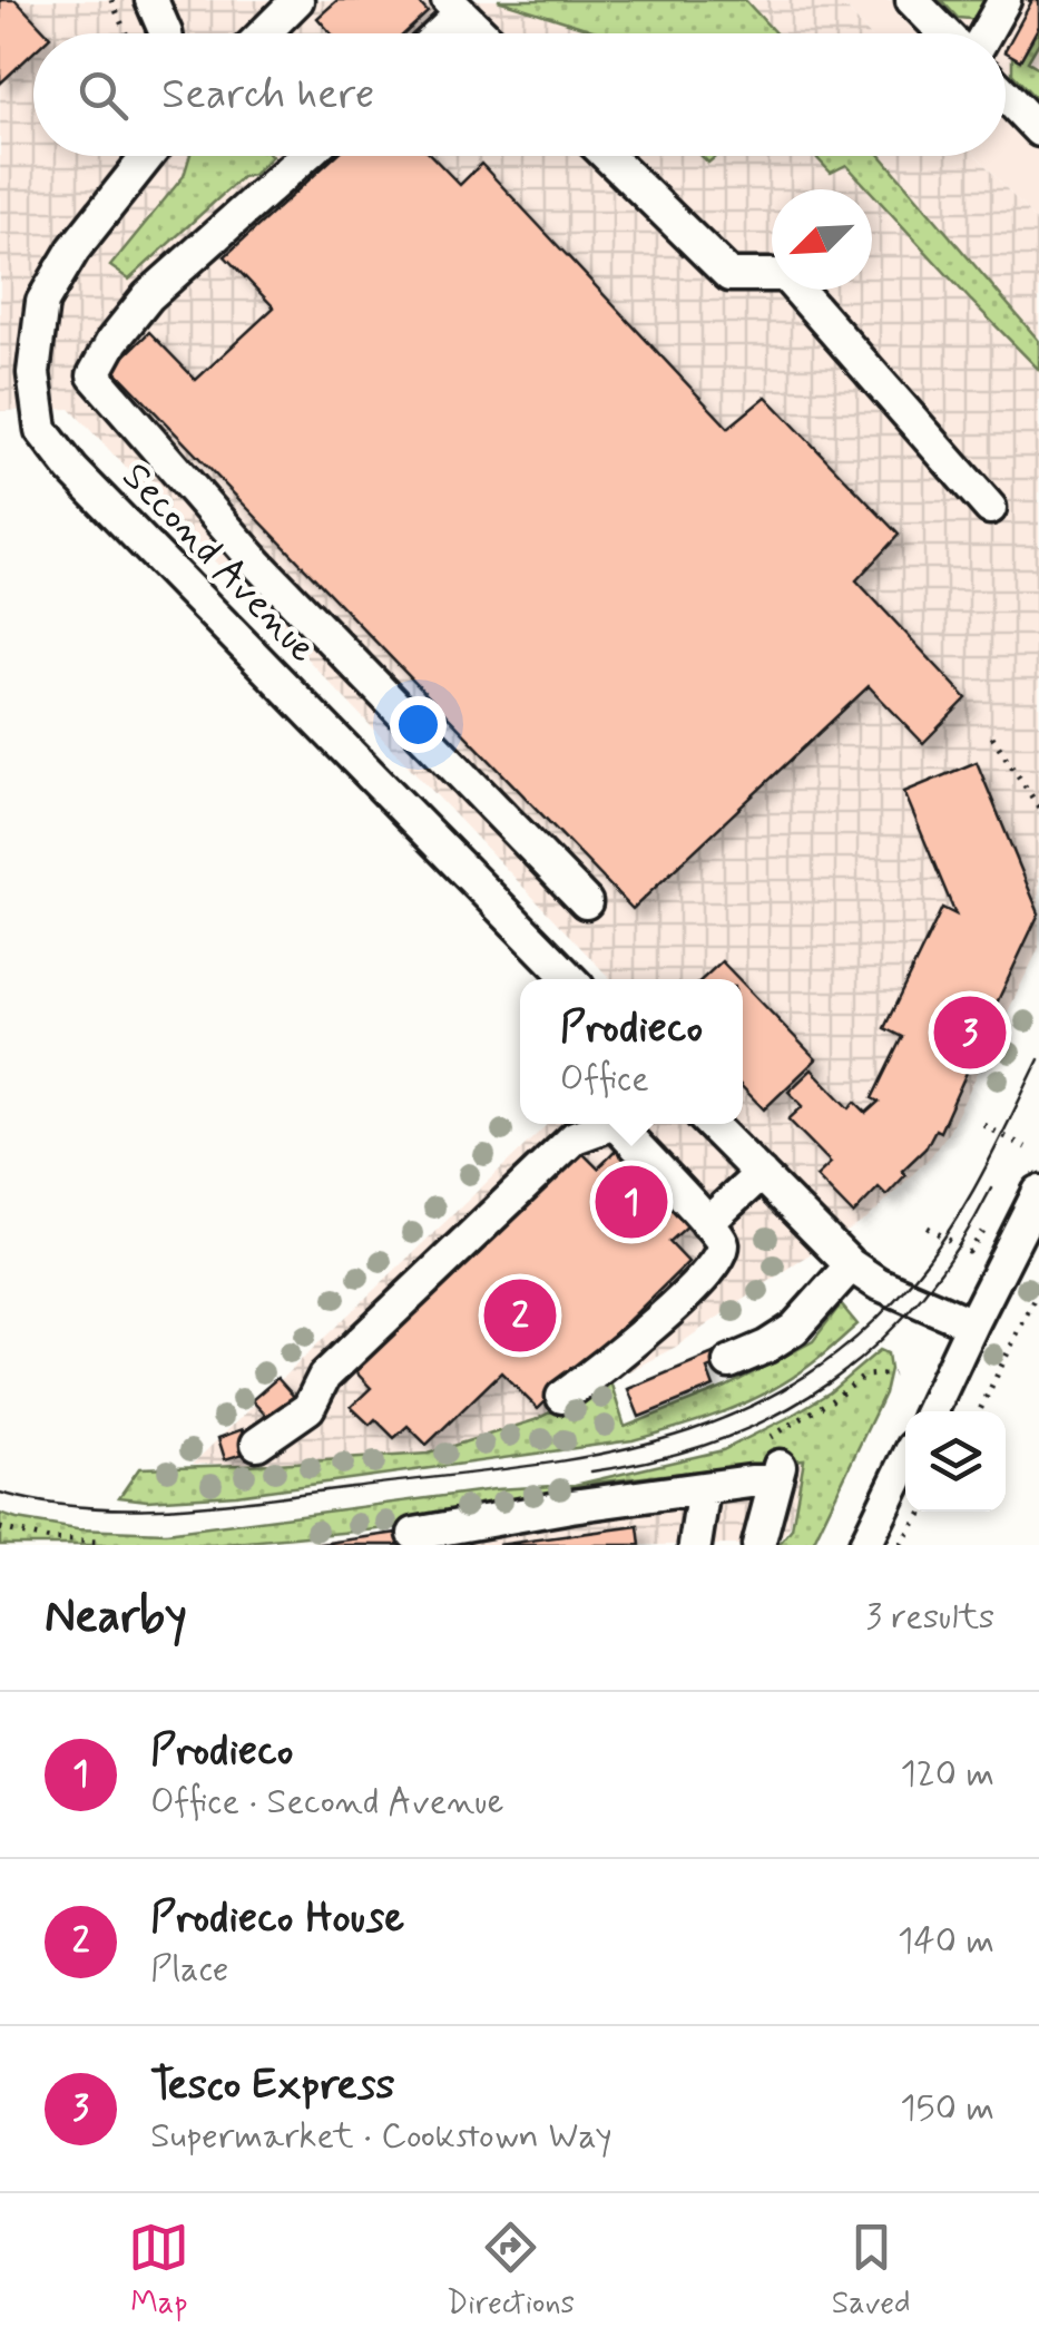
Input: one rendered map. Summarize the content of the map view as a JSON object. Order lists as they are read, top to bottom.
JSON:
{
  "streets": {
    "street": ["Second Avenue"]
  },
  "north": "bottom left",
  "page": {
    "search": "Search here",
    "popup": ["Prodieco", "Office"],
    "pins": ["3", "1", "2"],
    "heading": ["Nearby", "3 results"],
    "list": [
      {
        "mark": "1",
        "name": "Prodieco",
        "note": "Office · Second Avenue",
        "value": "120 m"
      },
      {
        "mark": "2",
        "name": "Prodieco House",
        "note": "Place",
        "value": "140 m"
      },
      {
        "mark": "3",
        "name": "Tesco Express",
        "note": "Supermarket · Cookstown Way",
        "value": "150 m"
      }
    ],
    "nav": ["Map", "Directions", "Saved"]
  }
}
